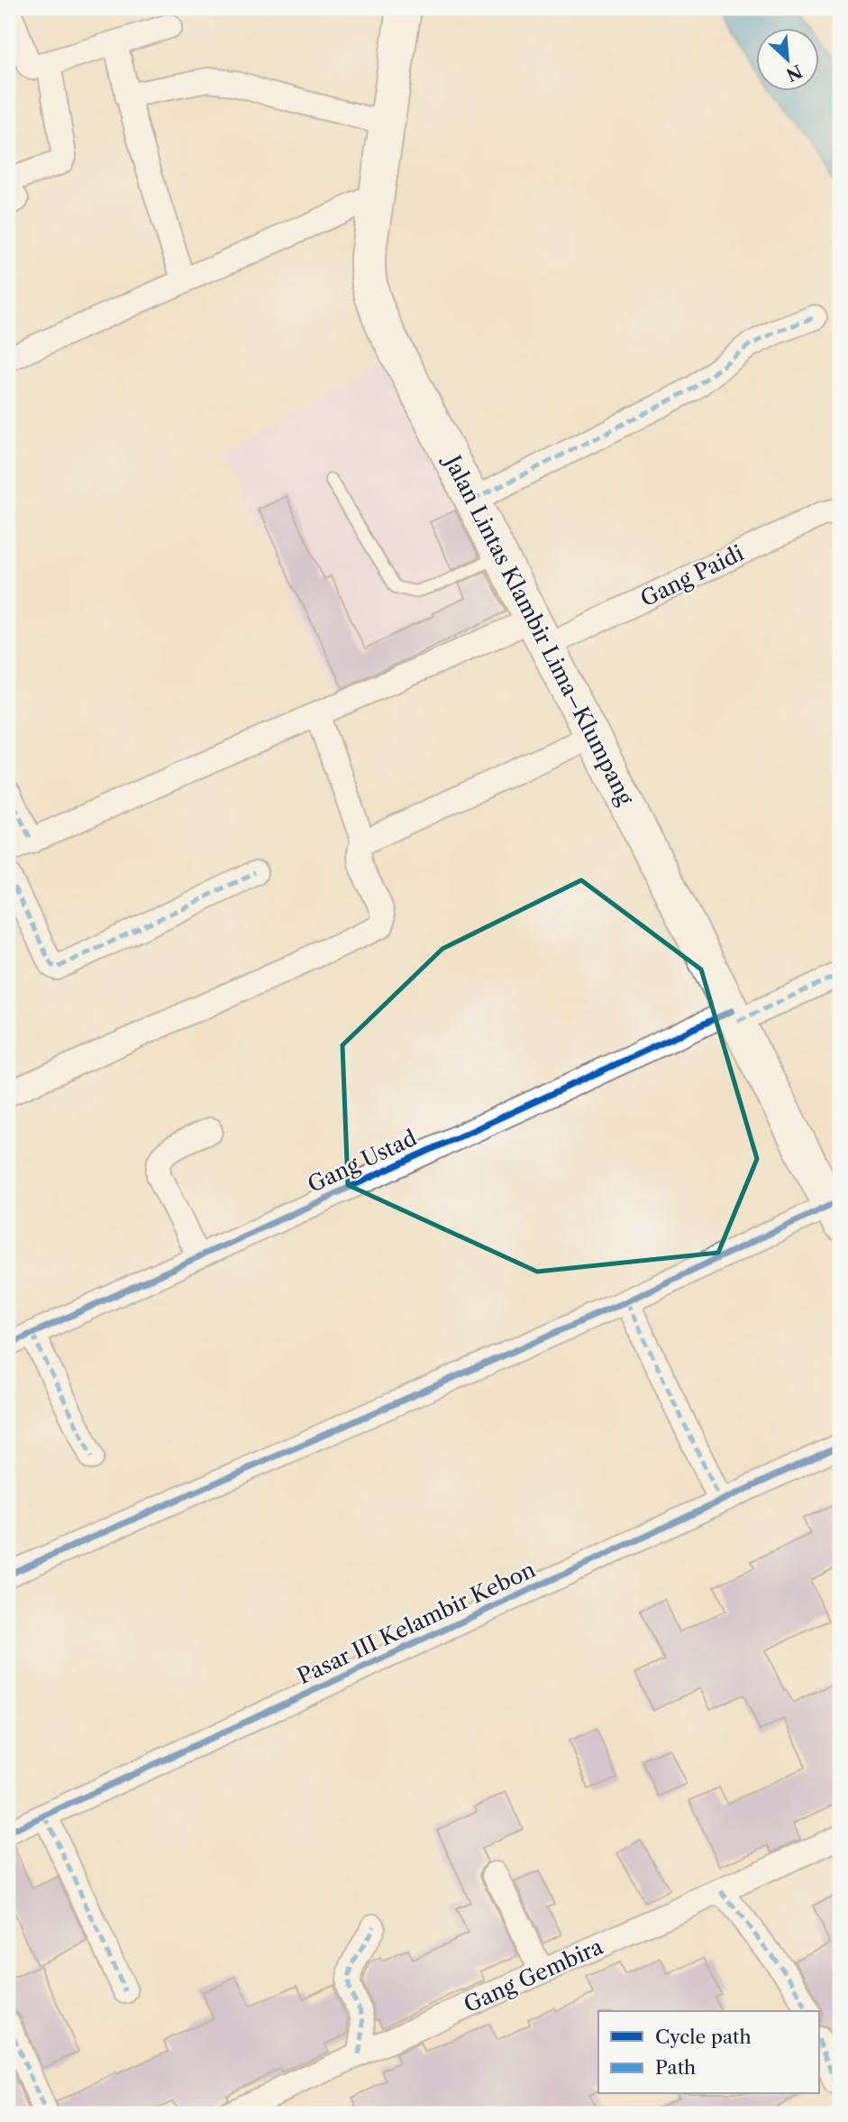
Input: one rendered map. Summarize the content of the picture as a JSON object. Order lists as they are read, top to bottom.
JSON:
{
  "streets": {
    "main road": ["Jalan Lintas Klambir Lima–Klumpang"],
    "street": [
      "Gang Paidi",
      "Gang Ustad",
      "Pasar III Kelambir Kebon",
      "Gang Gembira"
    ]
  },
  "crossings": [
    ["Gang Paidi", "Jalan Lintas Klambir Lima–Klumpang"],
    ["Jalan Lintas Klambir Lima–Klumpang", "Gang Ustad"]
  ],
  "legend": ["Cycle path", "Path"],
  "north": "bottom right"
}
